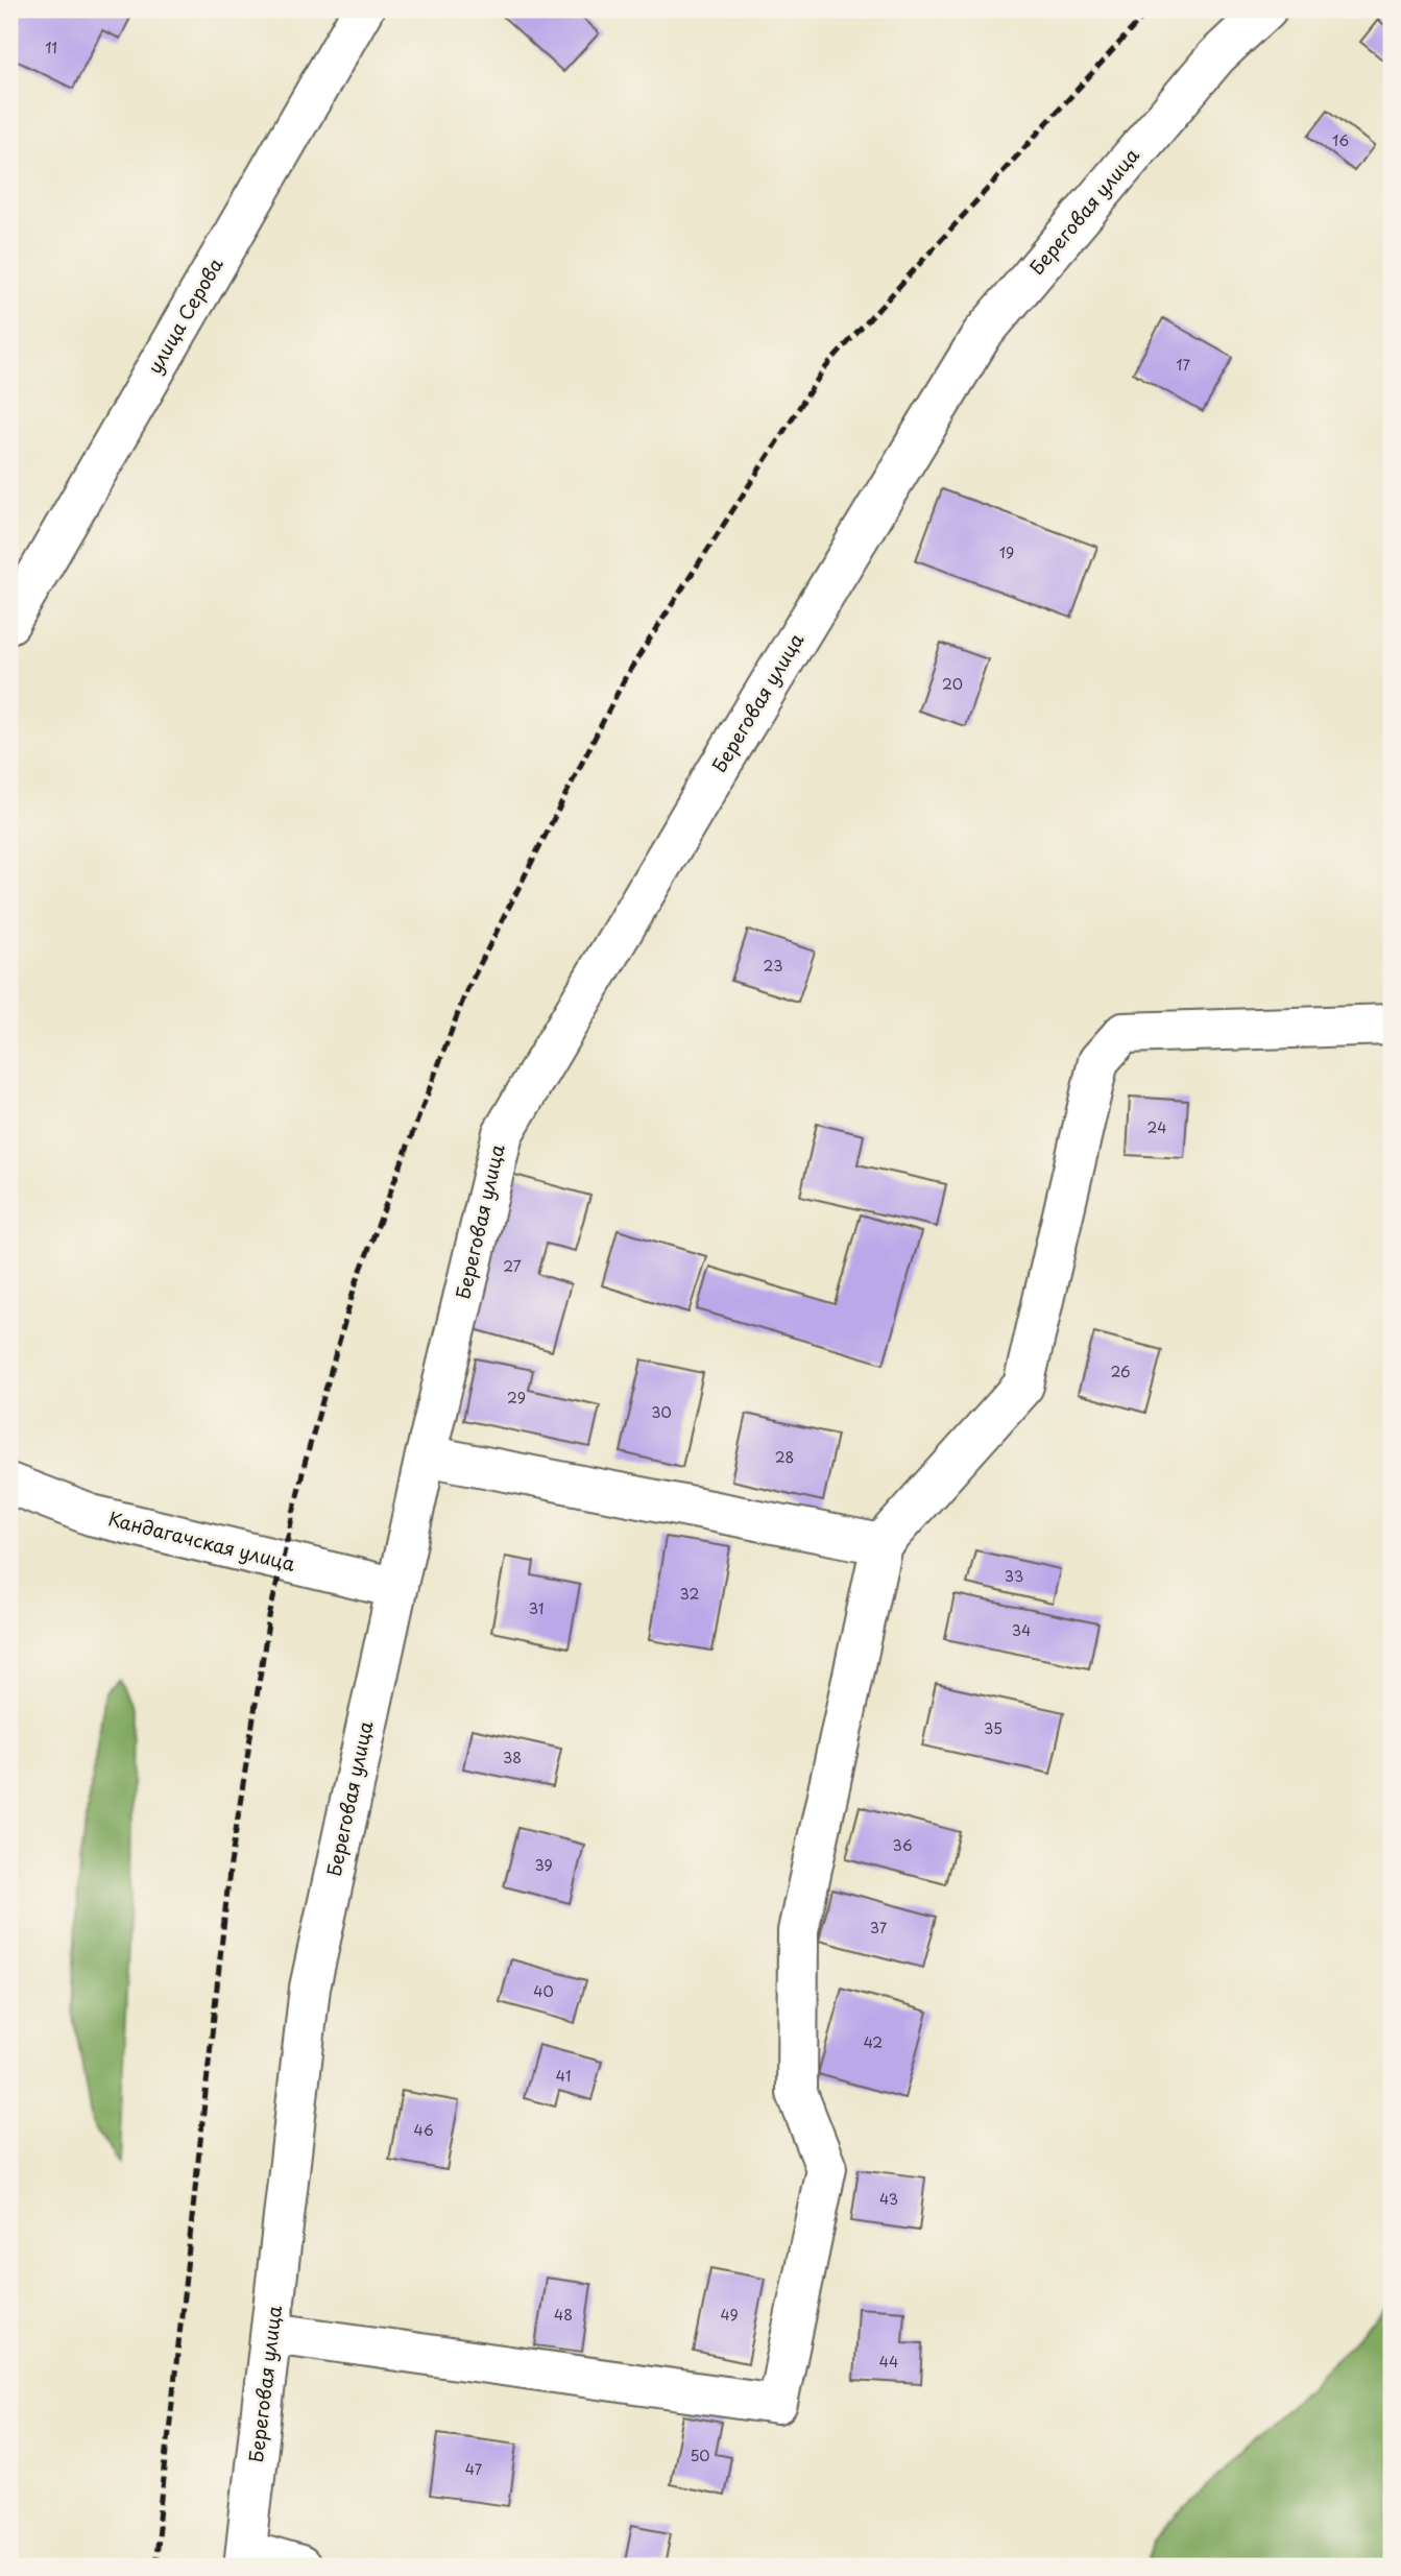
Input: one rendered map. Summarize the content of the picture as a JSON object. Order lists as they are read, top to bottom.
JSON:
{
  "streets": {
    "street": ["Береговая улица", "улица Серова", "Кандагачская улица"]
  },
  "crossings": [
    ["Береговая улица", "Кандагачская улица"]
  ],
  "house_numbers": [
    "11",
    "16",
    "17",
    "19",
    "20",
    "23",
    "24",
    "27",
    "26",
    "29",
    "30",
    "28",
    "33",
    "32",
    "31",
    "34",
    "35",
    "38",
    "36",
    "39",
    "37",
    "40",
    "42",
    "41",
    "46",
    "43",
    "48",
    "49",
    "44",
    "50",
    "47"
  ]
}
